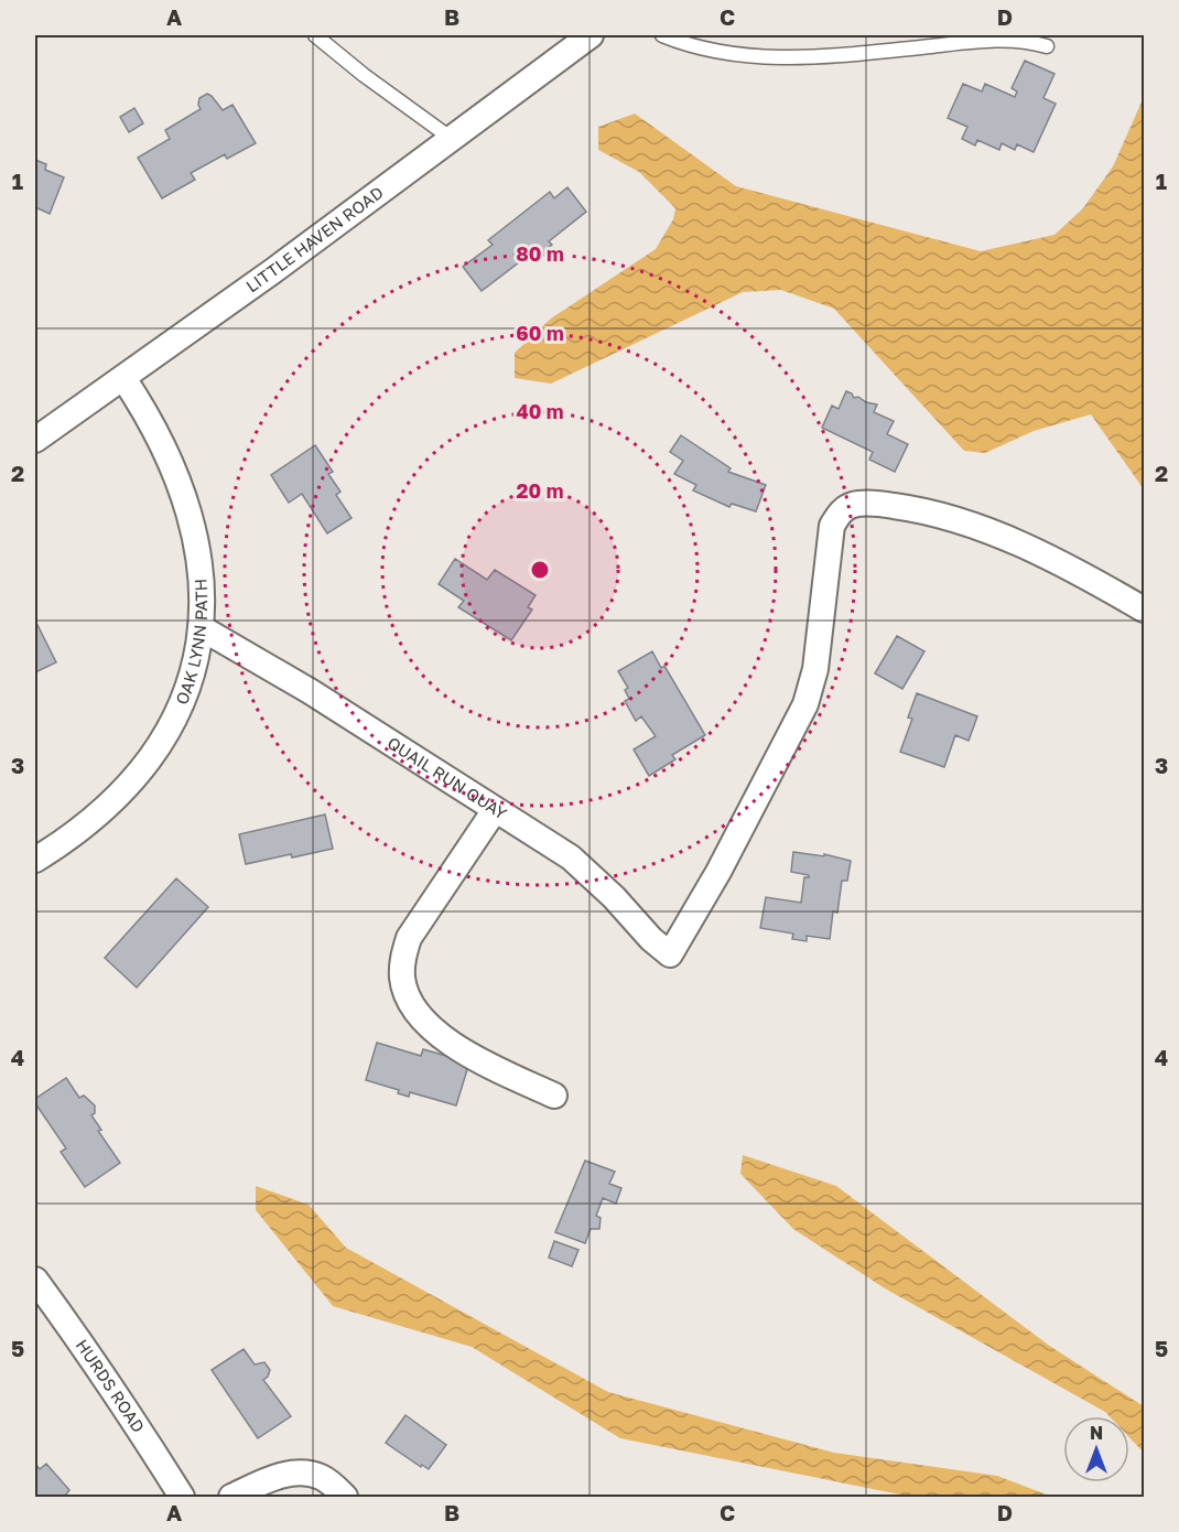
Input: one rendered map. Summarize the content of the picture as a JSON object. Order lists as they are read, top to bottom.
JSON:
{
  "streets": {
    "street": [
      "LITTLE HAVEN ROAD",
      "OAK LYNN PATH",
      "QUAIL RUN QUAY",
      "HURDS ROAD"
    ]
  },
  "crossings": [
    ["LITTLE HAVEN ROAD", "OAK LYNN PATH"],
    ["OAK LYNN PATH", "QUAIL RUN QUAY"]
  ],
  "north": "top",
  "grid": {
    "columns": [
      "A",
      "B",
      "C",
      "D"
    ],
    "rows": [
      "1",
      "2",
      "3",
      "4",
      "5"
    ]
  },
  "rings": [
    "80 m",
    "60 m",
    "40 m",
    "20 m"
  ]
}
